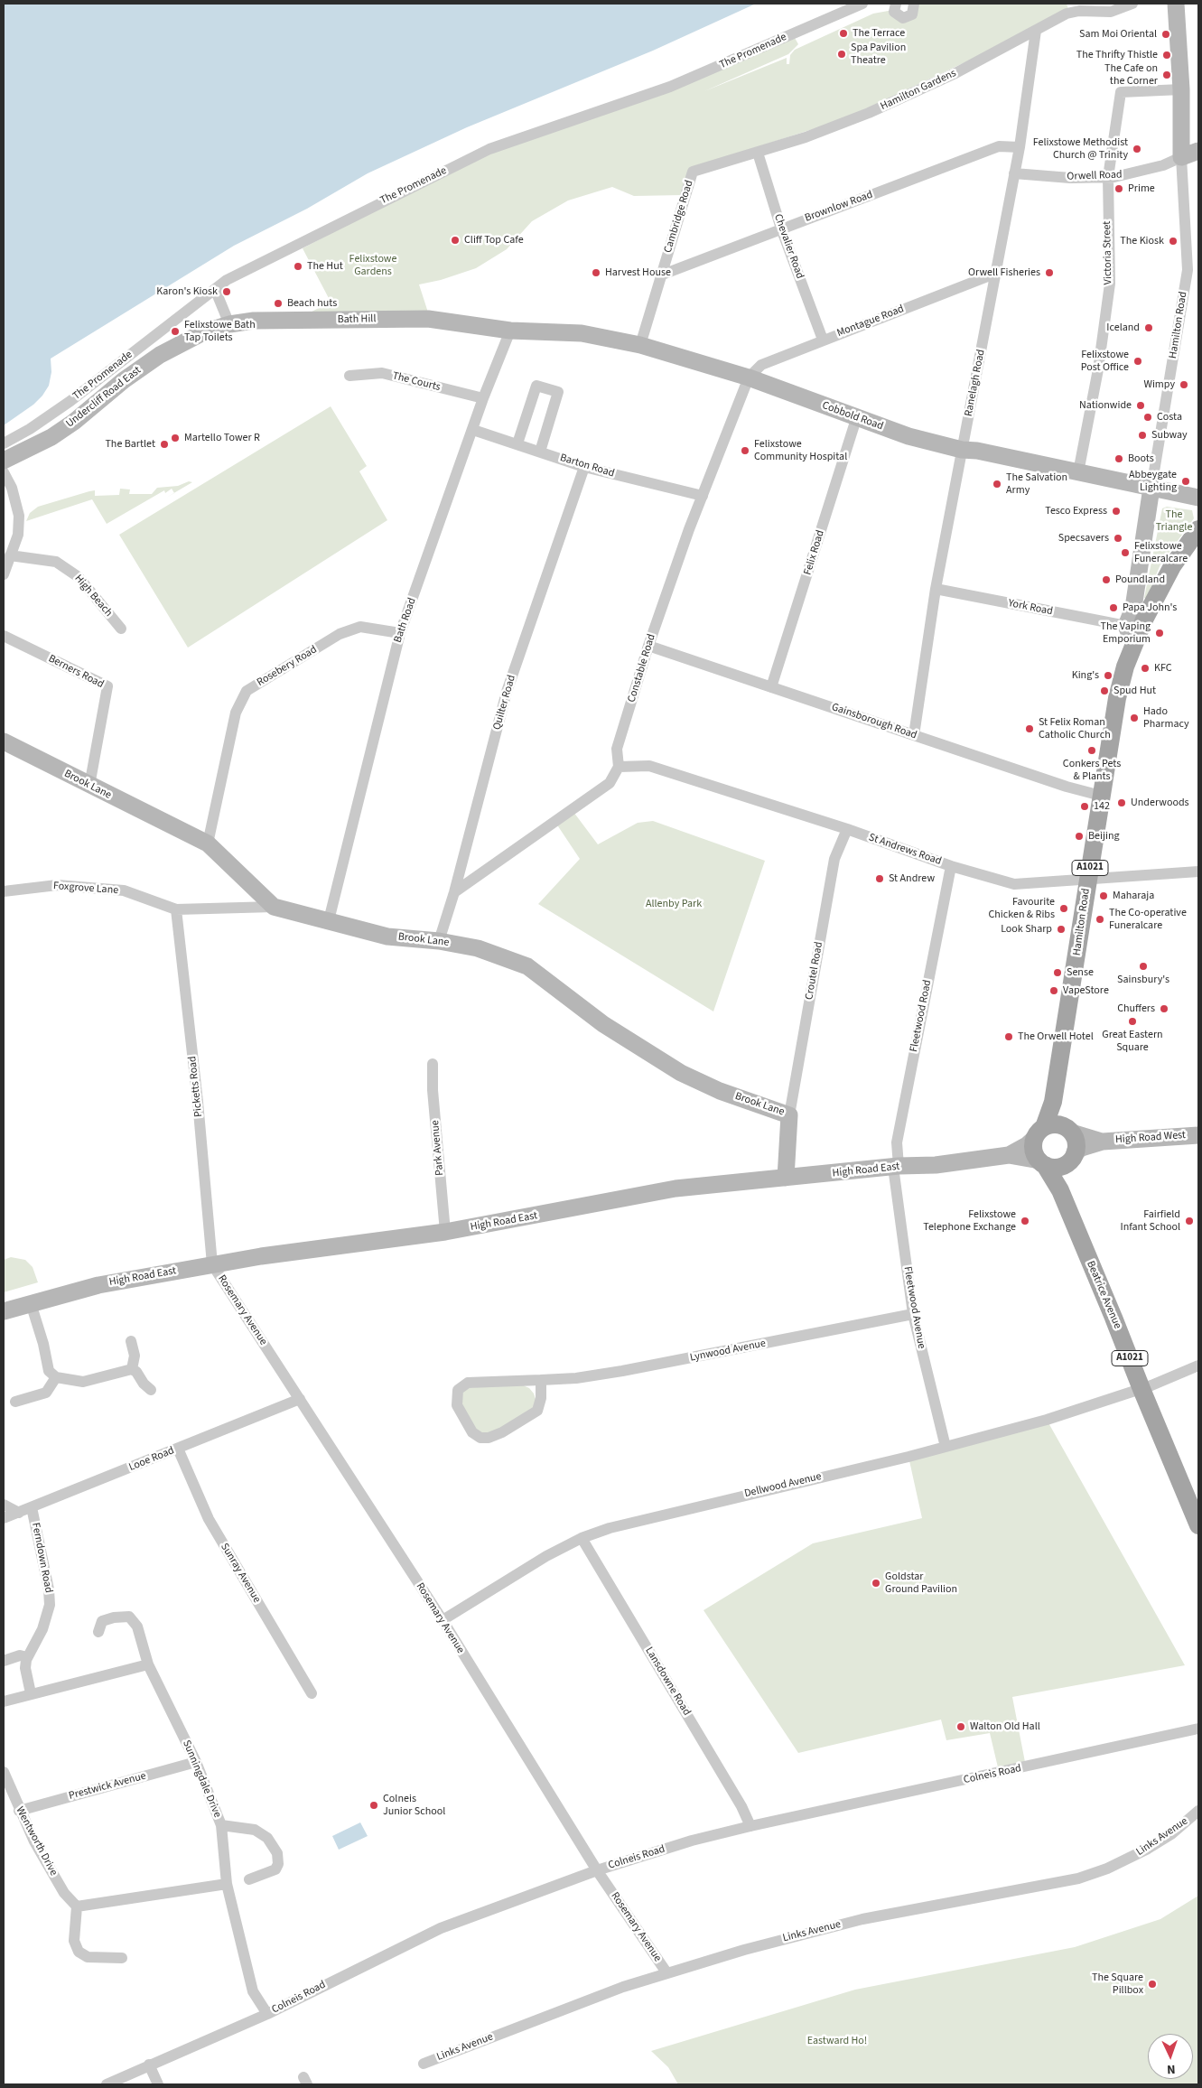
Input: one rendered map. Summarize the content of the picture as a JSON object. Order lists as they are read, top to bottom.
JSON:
{
  "streets": {
    "main road": ["Hamilton Road", "A1021", "Beatrice Avenue"],
    "street": [
      "The Promenade",
      "Hamilton Gardens",
      "Orwell Road",
      "Brownlow Road",
      "Cambridge Road",
      "Chevalier Road",
      "Victoria Street",
      "Bath Hill",
      "Montague Road",
      "The Courts",
      "Ranelagh Road",
      "Undercliff Road East",
      "Cobbold Road",
      "Barton Road",
      "Felix Road",
      "High Beach",
      "York Road",
      "Bath Road",
      "Rosebery Road",
      "Constable Road",
      "Berners Road",
      "Quilter Road",
      "Gainsborough Road",
      "Brook Lane",
      "St Andrews Road",
      "Foxgrove Lane",
      "Croutel Road",
      "Fleetwood Road",
      "Picketts Road",
      "High Road West",
      "Park Avenue",
      "High Road East",
      "Fleetwood Avenue",
      "Rosemary Avenue",
      "Lynwood Avenue",
      "Looe Road",
      "Dellwood Avenue",
      "Ferndown Road",
      "Sunray Avenue",
      "Lansdowne Road",
      "Colneis Road",
      "Sunningdale Drive",
      "Prestwick Avenue",
      "Links Avenue",
      "Wentworth Drive"
    ]
  },
  "crossings": [
    ["Hamilton Gardens", "Cambridge Road"],
    ["Hamilton Gardens", "Chevalier Road"],
    ["Hamilton Gardens", "Ranelagh Road"],
    ["Orwell Road", "Victoria Street"],
    ["Orwell Road", "Hamilton Road"],
    ["Orwell Road", "Ranelagh Road"],
    ["Brownlow Road", "Cambridge Road"],
    ["Brownlow Road", "Chevalier Road"],
    ["Brownlow Road", "Ranelagh Road"],
    ["Cambridge Road", "Cobbold Road"],
    ["Chevalier Road", "Montague Road"],
    ["Victoria Street", "Hamilton Road"],
    ["Victoria Street", "Cobbold Road"],
    ["Bath Hill", "Undercliff Road East"],
    ["Bath Hill", "Cobbold Road"],
    ["Bath Hill", "Bath Road"],
    ["Montague Road", "Ranelagh Road"],
    ["Montague Road", "Cobbold Road"],
    ["Montague Road", "Constable Road"],
    ["Hamilton Road", "Cobbold Road"],
    ["Hamilton Road", "York Road"],
    ["Hamilton Road", "Gainsborough Road"],
    ["Hamilton Road", "St Andrews Road"],
    ["Hamilton Road", "A1021"],
    ["Hamilton Road", "High Road West"],
    ["Hamilton Road", "High Road East"],
    ["Hamilton Road", "Beatrice Avenue"],
    ["The Courts", "Bath Road"],
    ["Ranelagh Road", "Cobbold Road"],
    ["Ranelagh Road", "York Road"],
    ["Ranelagh Road", "Gainsborough Road"],
    ["Cobbold Road", "Felix Road"],
    ["Cobbold Road", "Bath Road"],
    ["Cobbold Road", "Constable Road"],
    ["Barton Road", "Bath Road"],
    ["Barton Road", "Constable Road"],
    ["Barton Road", "Quilter Road"],
    ["Felix Road", "Gainsborough Road"],
    ["Bath Road", "Rosebery Road"],
    ["Bath Road", "Brook Lane"],
    ["Rosebery Road", "Brook Lane"],
    ["Constable Road", "Gainsborough Road"],
    ["Constable Road", "St Andrews Road"],
    ["Berners Road", "Brook Lane"],
    ["Quilter Road", "Brook Lane"],
    ["Brook Lane", "Foxgrove Lane"],
    ["Brook Lane", "Croutel Road"],
    ["Brook Lane", "High Road East"],
    ["St Andrews Road", "Croutel Road"],
    ["St Andrews Road", "Fleetwood Road"],
    ["A1021", "High Road West"],
    ["A1021", "High Road East"],
    ["A1021", "Beatrice Avenue"],
    ["Foxgrove Lane", "Picketts Road"],
    ["Fleetwood Road", "High Road East"],
    ["Fleetwood Road", "Fleetwood Avenue"],
    ["Picketts Road", "High Road East"],
    ["Picketts Road", "Rosemary Avenue"],
    ["High Road West", "High Road East"],
    ["High Road West", "Beatrice Avenue"],
    ["Park Avenue", "High Road East"],
    ["High Road East", "Beatrice Avenue"],
    ["High Road East", "Fleetwood Avenue"],
    ["High Road East", "Rosemary Avenue"],
    ["Beatrice Avenue", "Dellwood Avenue"],
    ["Fleetwood Avenue", "Lynwood Avenue"],
    ["Fleetwood Avenue", "Dellwood Avenue"],
    ["Rosemary Avenue", "Looe Road"],
    ["Rosemary Avenue", "Dellwood Avenue"],
    ["Rosemary Avenue", "Colneis Road"],
    ["Rosemary Avenue", "Links Avenue"],
    ["Looe Road", "Ferndown Road"],
    ["Looe Road", "Sunray Avenue"],
    ["Dellwood Avenue", "Lansdowne Road"],
    ["Lansdowne Road", "Colneis Road"],
    ["Colneis Road", "Sunningdale Drive"],
    ["Sunningdale Drive", "Prestwick Avenue"],
    ["Prestwick Avenue", "Wentworth Drive"]
  ],
  "parks": [
    "Felixstowe Gardens",
    "The Triangle",
    "Allenby Park",
    "Eastward Ho!"
  ],
  "places": [
    "The Terrace",
    "Sam Moi Oriental",
    "Spa Pavilion Theatre",
    "The Thrifty Thistle",
    "The Cafe on the Corner",
    "Felixstowe Methodist Church @ Trinity",
    "Prime",
    "Cliff Top Cafe",
    "The Kiosk",
    "The Hut",
    "Harvest House",
    "Orwell Fisheries",
    "Karon's Kiosk",
    "Beach huts",
    "Iceland",
    "Felixstowe Bath Tap Toilets",
    "Felixstowe Post Office",
    "Wimpy",
    "Nationwide",
    "Costa",
    "Subway",
    "Martello Tower R",
    "The Bartlet",
    "Felixstowe Community Hospital",
    "Boots",
    "Abbeygate Lighting",
    "The Salvation Army",
    "Tesco Express",
    "Specsavers",
    "Felixstowe Funeralcare",
    "Poundland",
    "Papa John's",
    "The Vaping Emporium",
    "KFC",
    "King's",
    "Spud Hut",
    "Hado Pharmacy",
    "St Felix Roman Catholic Church",
    "Conkers Pets & Plants",
    "Underwoods",
    "142",
    "Beijing",
    "St Andrew",
    "Maharaja",
    "Favourite Chicken & Ribs",
    "The Co-operative Funeralcare",
    "Look Sharp",
    "Sainsbury's",
    "Sense",
    "VapeStore",
    "Chuffers",
    "Great Eastern Square",
    "The Orwell Hotel",
    "Felixstowe Telephone Exchange",
    "Fairfield Infant School",
    "Goldstar Ground Pavilion",
    "Walton Old Hall",
    "Colneis Junior School",
    "The Square Pillbox"
  ],
  "north": "bottom"
}
